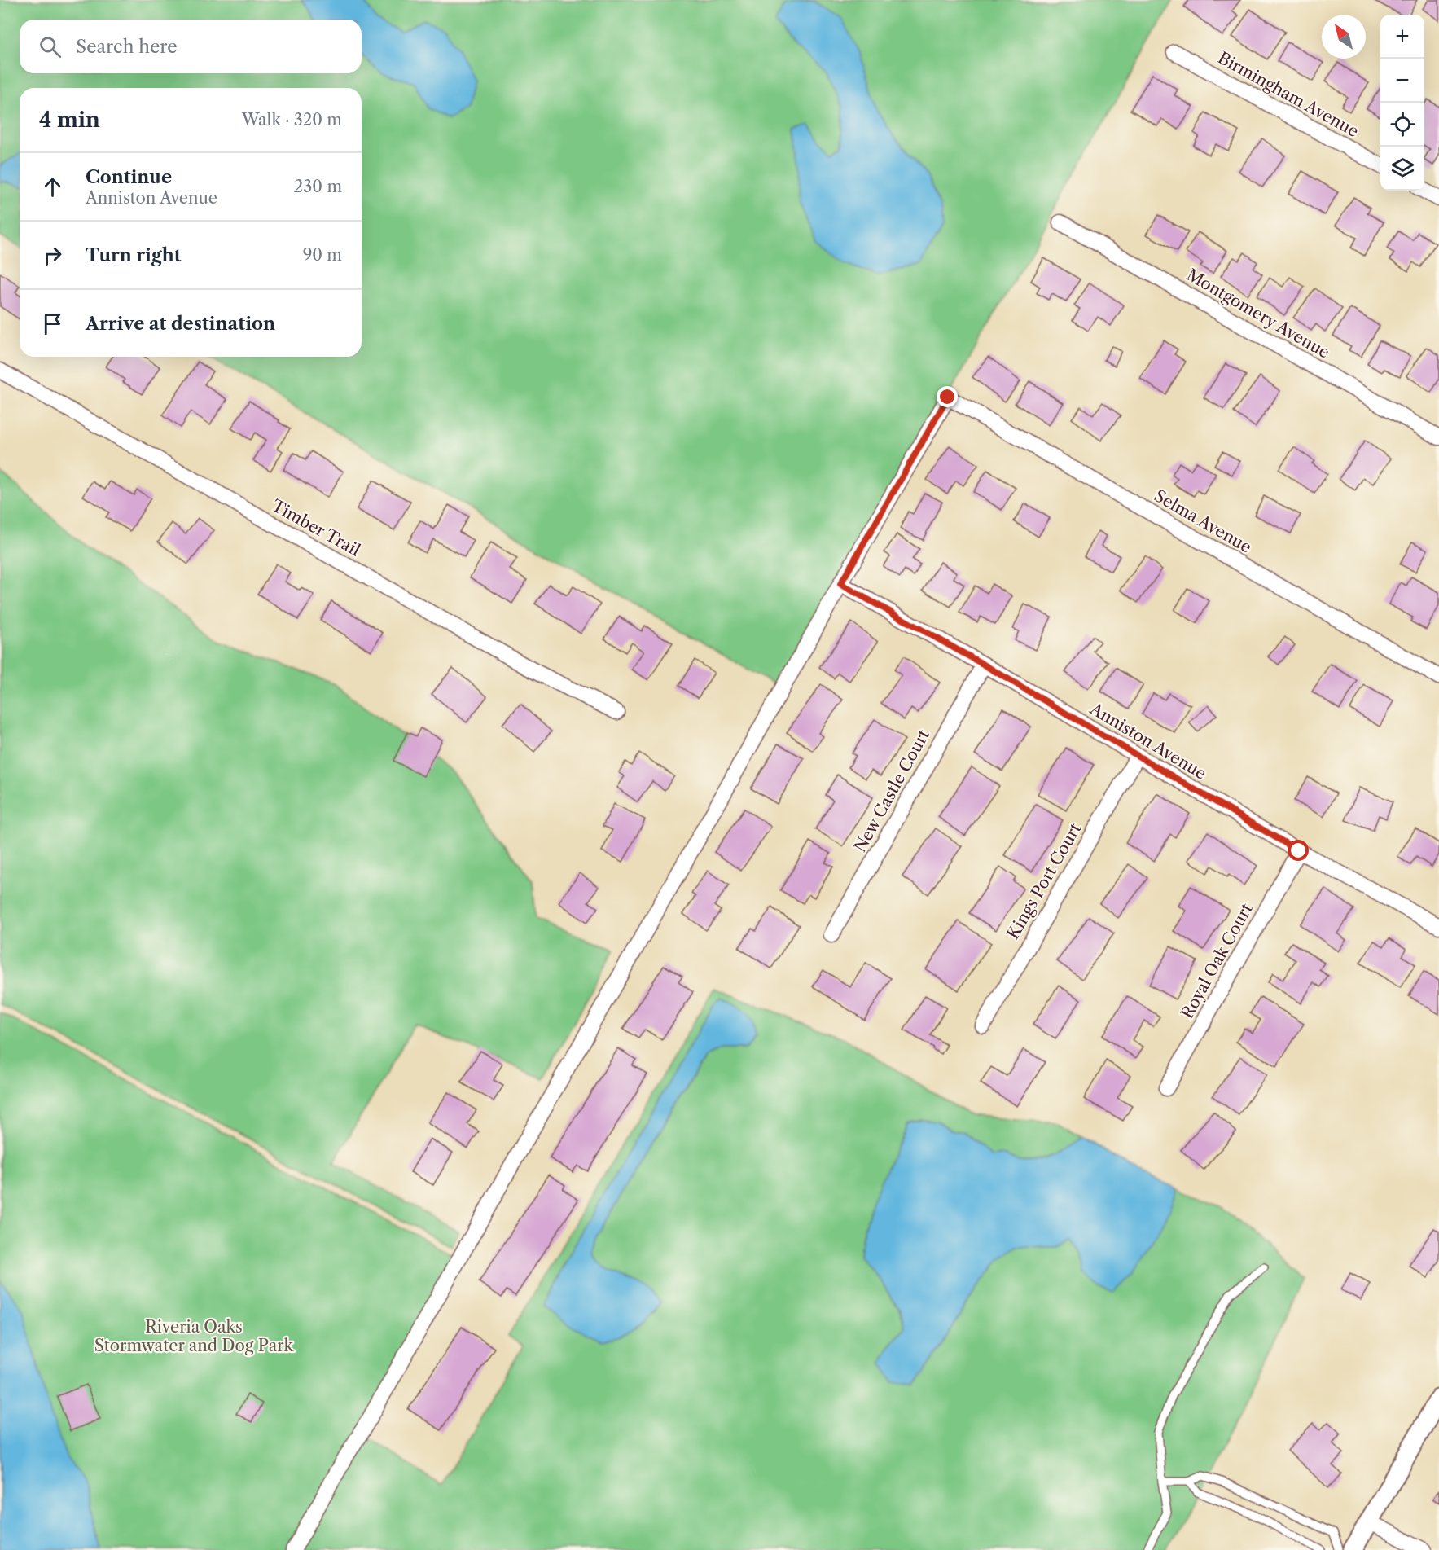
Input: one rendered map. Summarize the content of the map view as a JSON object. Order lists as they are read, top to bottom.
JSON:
{
  "streets": {
    "street": [
      "Birmingham Avenue",
      "Montgomery Avenue",
      "Selma Avenue",
      "Timber Trail",
      "Anniston Avenue",
      "New Castle Court",
      "Kings Port Court",
      "Royal Oak Court"
    ]
  },
  "crossings": [
    ["Selma Avenue", "Anniston Avenue"],
    ["Anniston Avenue", "New Castle Court"],
    ["Anniston Avenue", "Kings Port Court"],
    ["Anniston Avenue", "Royal Oak Court"]
  ],
  "parks": ["Riveria Oaks Stormwater and Dog Park"],
  "north": "top left",
  "page": {
    "map_buttons": ["+", "−"],
    "search": "Search here",
    "heading": ["4 min", "Walk · 320 m"],
    "list": [
      ["Continue", "Anniston Avenue", "230 m"],
      ["Turn right", "90 m"],
      "Arrive at destination"
    ]
  }
}
